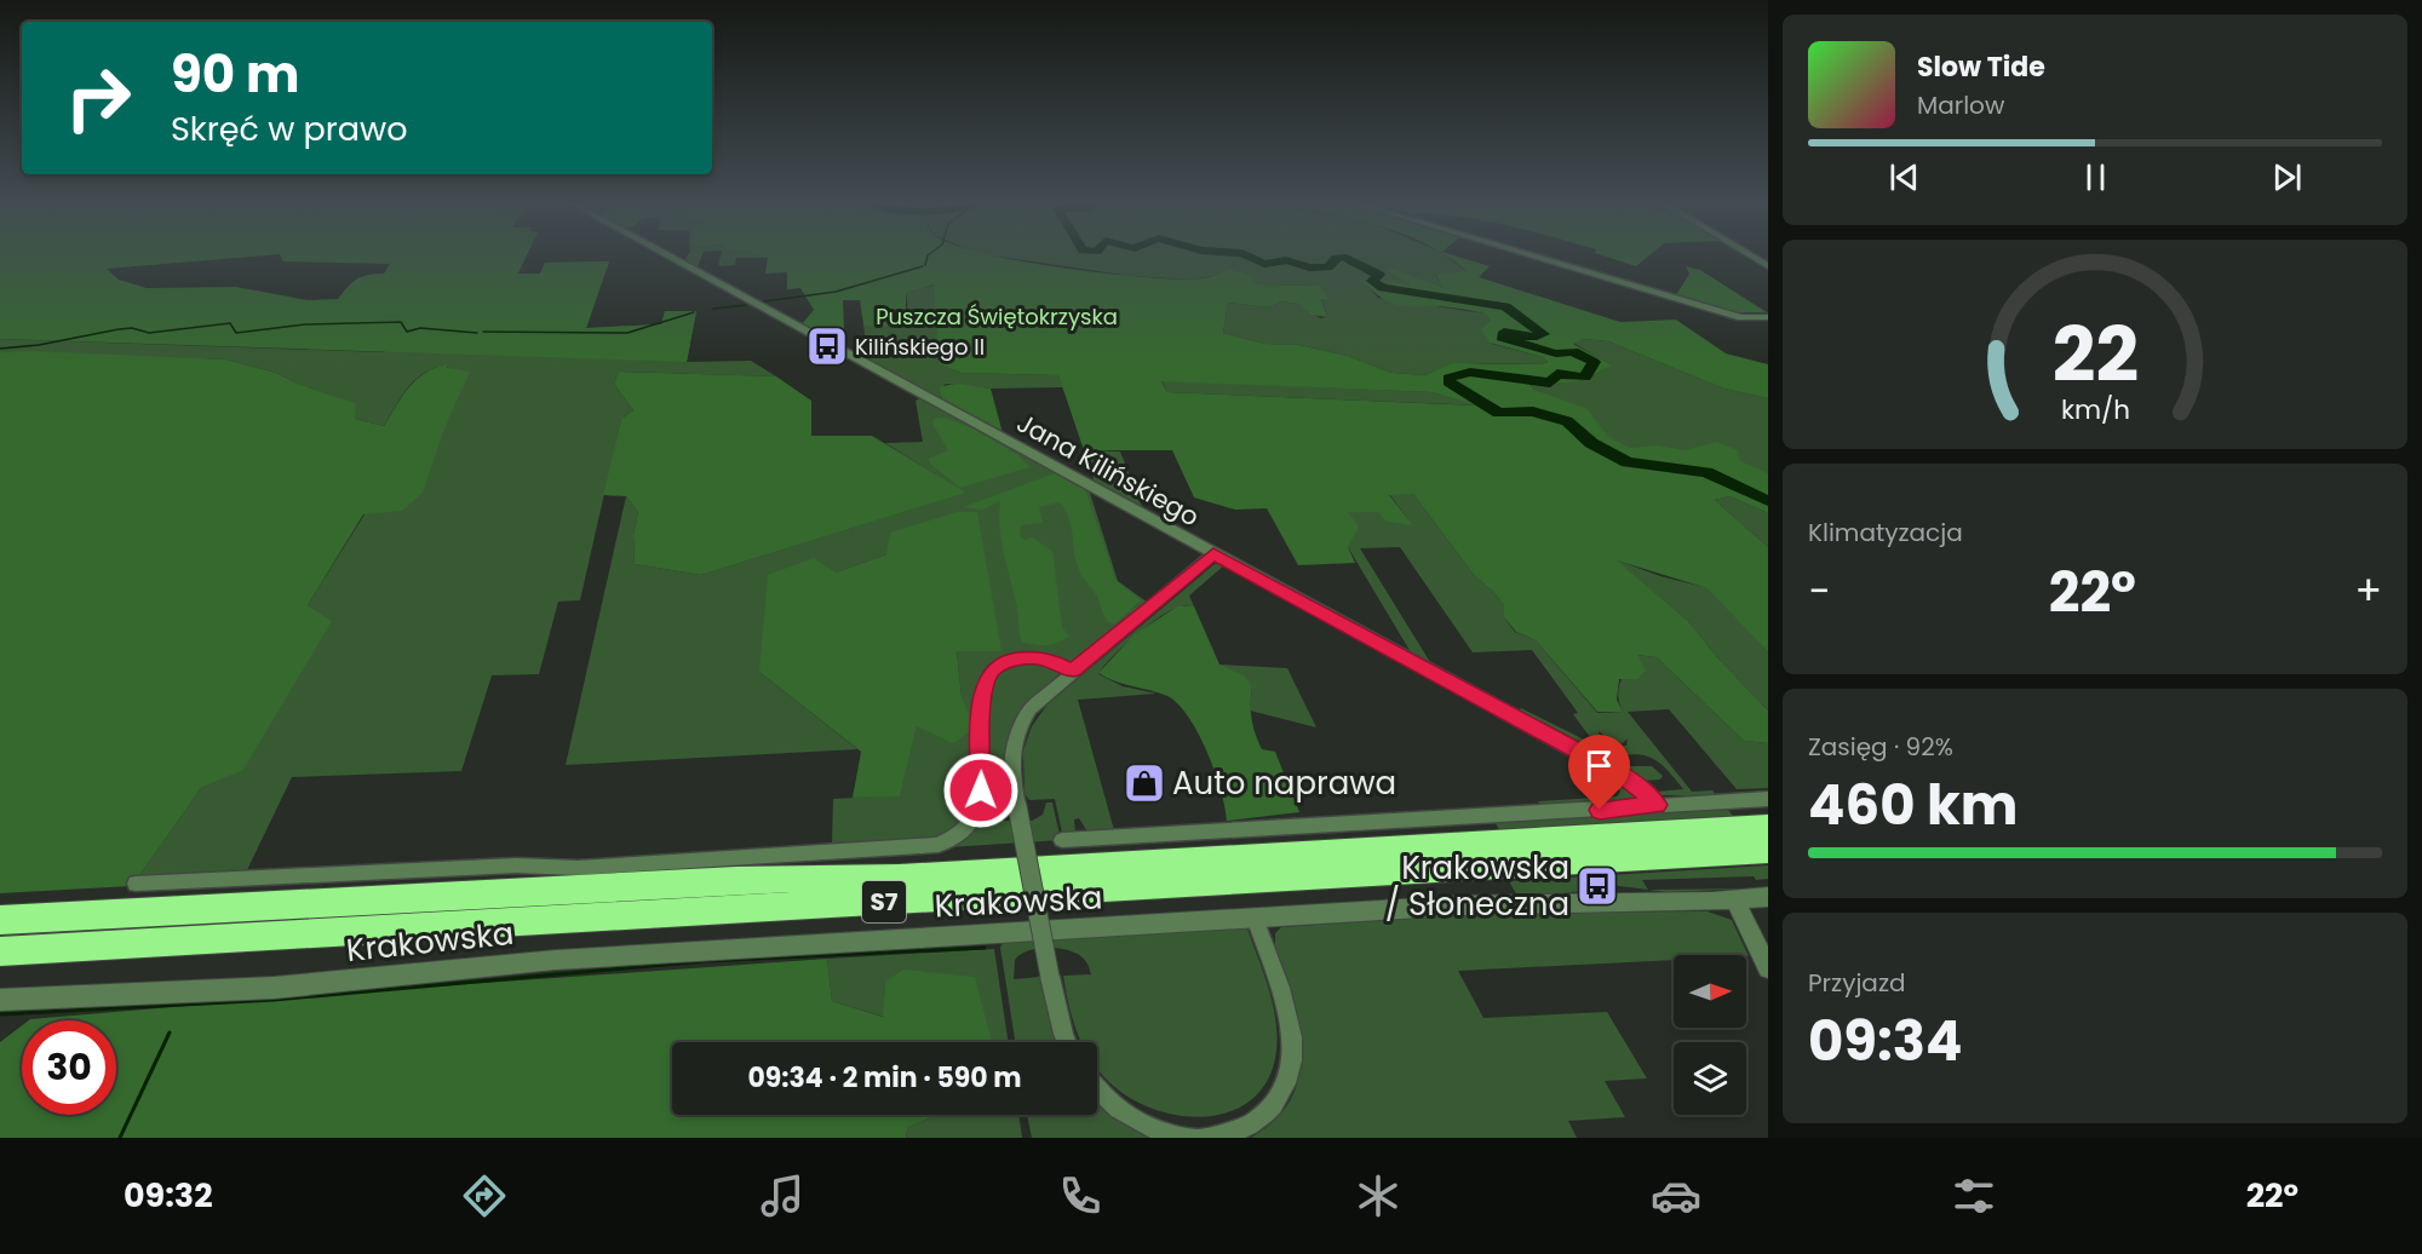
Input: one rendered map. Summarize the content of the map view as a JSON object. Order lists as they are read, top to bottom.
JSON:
{
  "streets": {
    "highway": ["S7"],
    "street": ["Jana Kilińskiego", "Krakowska"]
  },
  "parks": ["Puszcza Świętokrzyska"],
  "places": {
    "bus stop": ["Kilińskiego II", "Krakowska / Słoneczna"],
    "shop": ["Auto naprawa"]
  },
  "north": "right",
  "page": {
    "turn": ["90 m", "Skręć w prawo"],
    "song": ["Slow Tide", "Marlow"],
    "tile": [
      "Klimatyzacja",
      ["Zasięg · 92%", "460 km"],
      ["Przyjazd", "09:34"]
    ],
    "heat": ["−", "22°", "+"],
    "limit": "30",
    "trip": "09:34 · 2 min · 590 m",
    "tabs": ["09:32", "22°"],
    "gauge": ["22", "km/h"]
  }
}
